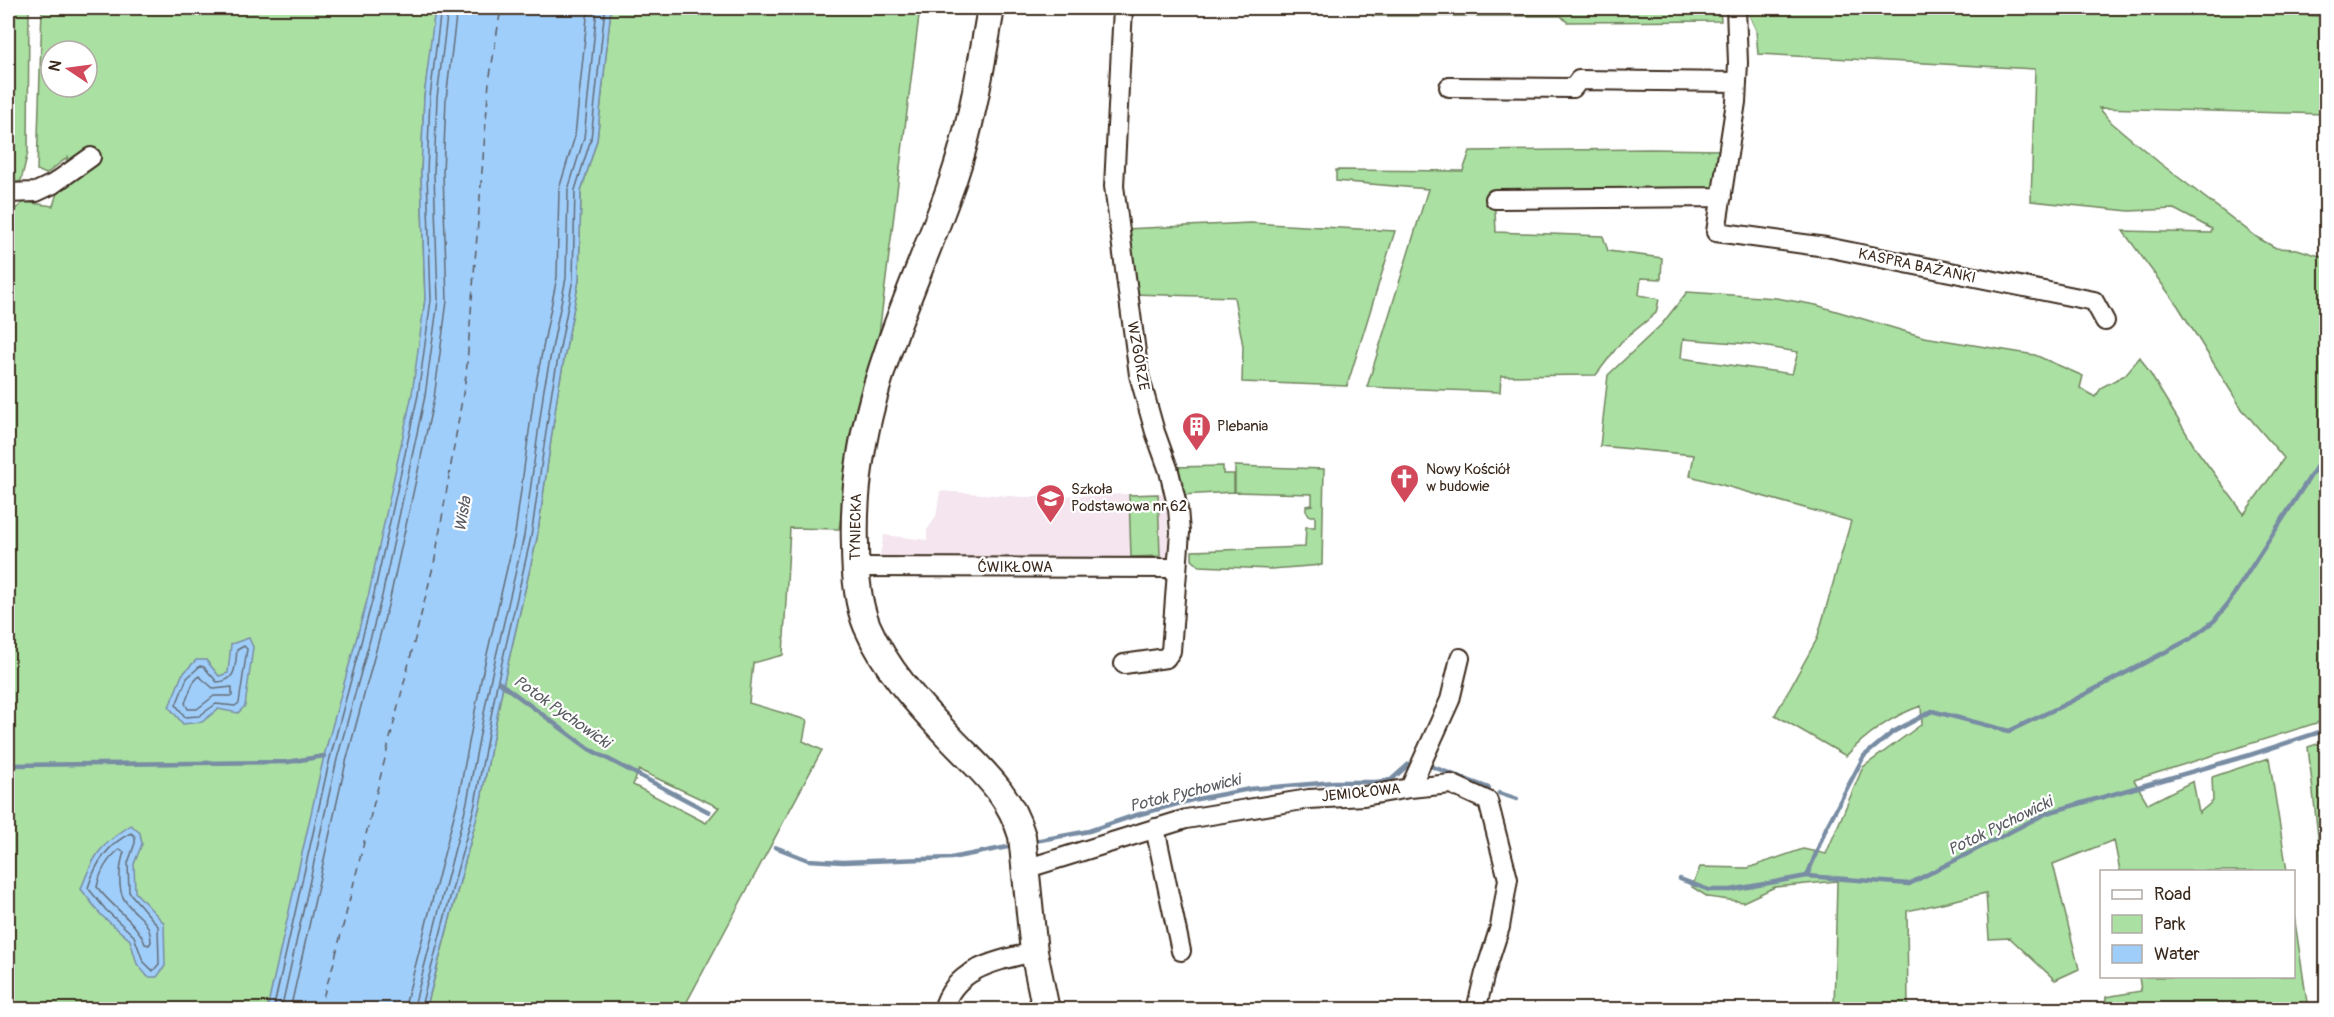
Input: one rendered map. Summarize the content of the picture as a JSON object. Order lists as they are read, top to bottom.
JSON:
{
  "streets": {
    "street": [
      "KASPRA BAŻANKI",
      "WZGÓRZE",
      "TYNIECKA",
      "ĆWIKŁOWA",
      "JEMIOŁOWA"
    ]
  },
  "crossings": [
    ["WZGÓRZE", "ĆWIKŁOWA"],
    ["TYNIECKA", "ĆWIKŁOWA"],
    ["TYNIECKA", "JEMIOŁOWA"]
  ],
  "water": ["Wisła", "Potok Pychowicki"],
  "places": {
    "building": ["Plebania"],
    "church": ["Nowy Kościół w budowie"],
    "school or university": ["Szkoła Podstawowa nr 62"]
  },
  "legend": ["Road", "Park", "Water"],
  "north": "left"
}
